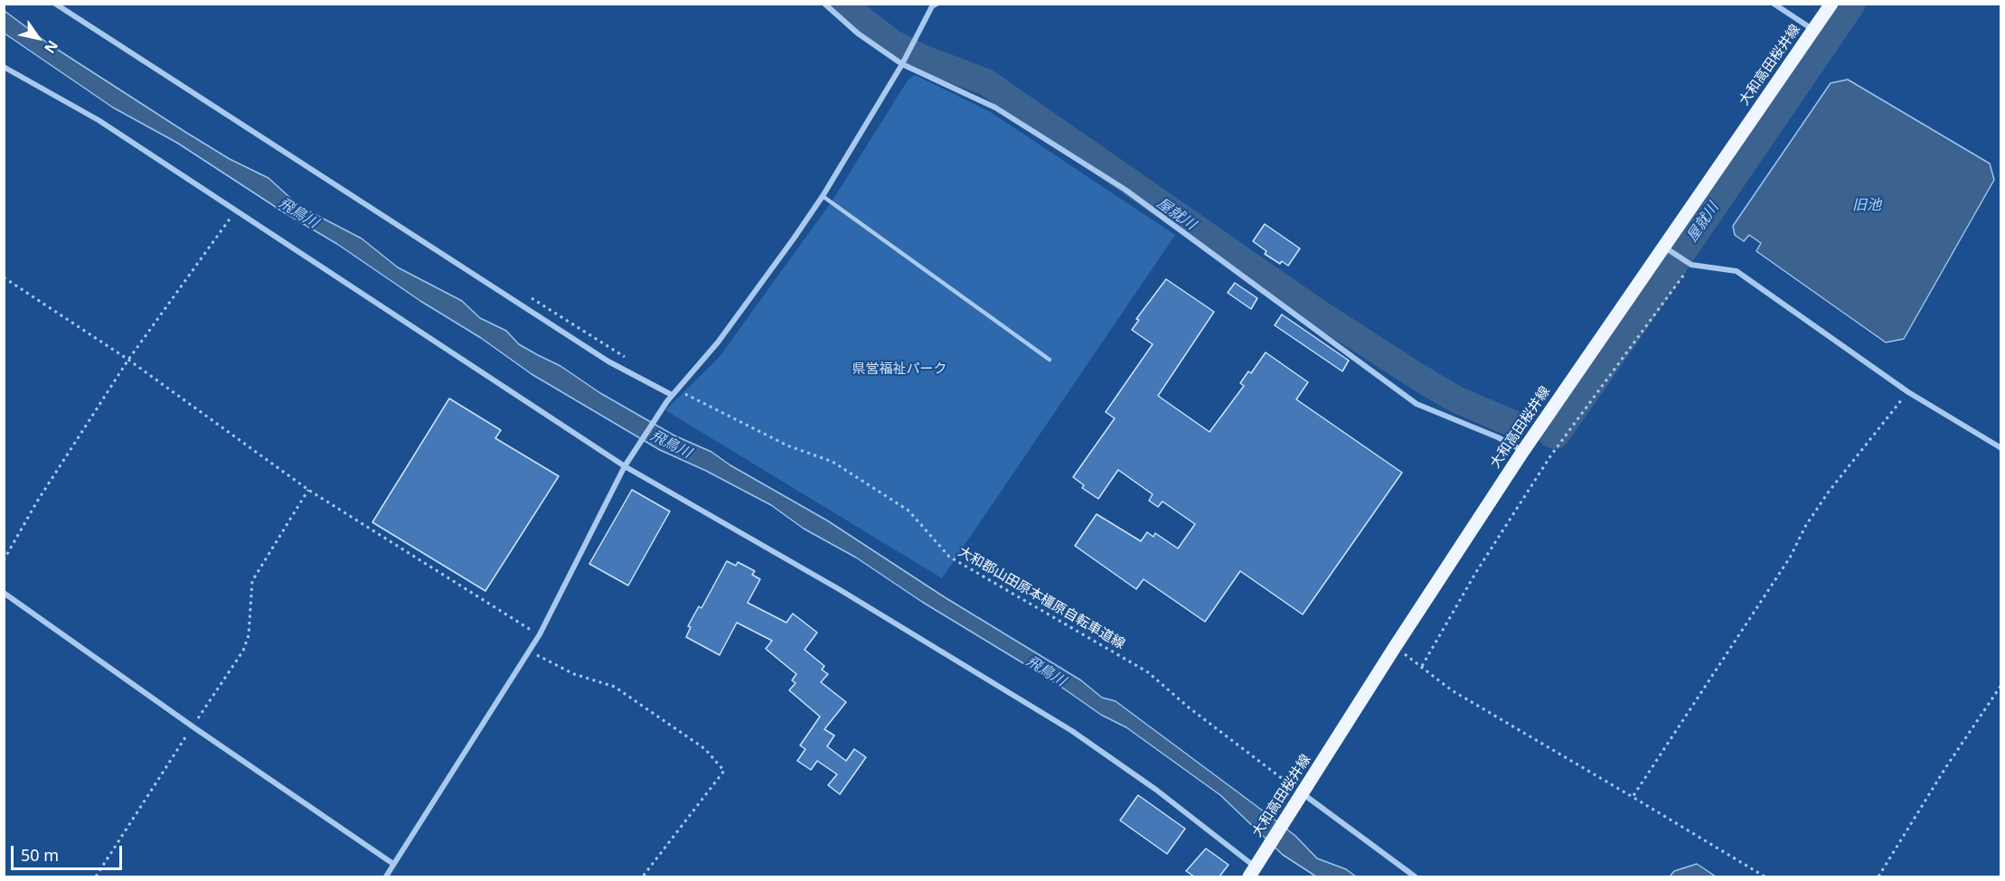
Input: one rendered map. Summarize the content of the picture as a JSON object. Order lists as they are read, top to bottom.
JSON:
{
  "streets": {
    "main road": ["大和高田桜井線"],
    "path": ["大和郡山田原本橿原自転車道線"]
  },
  "crossings": [
    ["大和高田桜井線", "大和郡山田原本橿原自転車道線"]
  ],
  "water": ["旧池", "飛鳥川", "屋就川"],
  "parks": ["県営福祉パーク"],
  "scale_bar": "50 m",
  "north": "bottom right"
}
